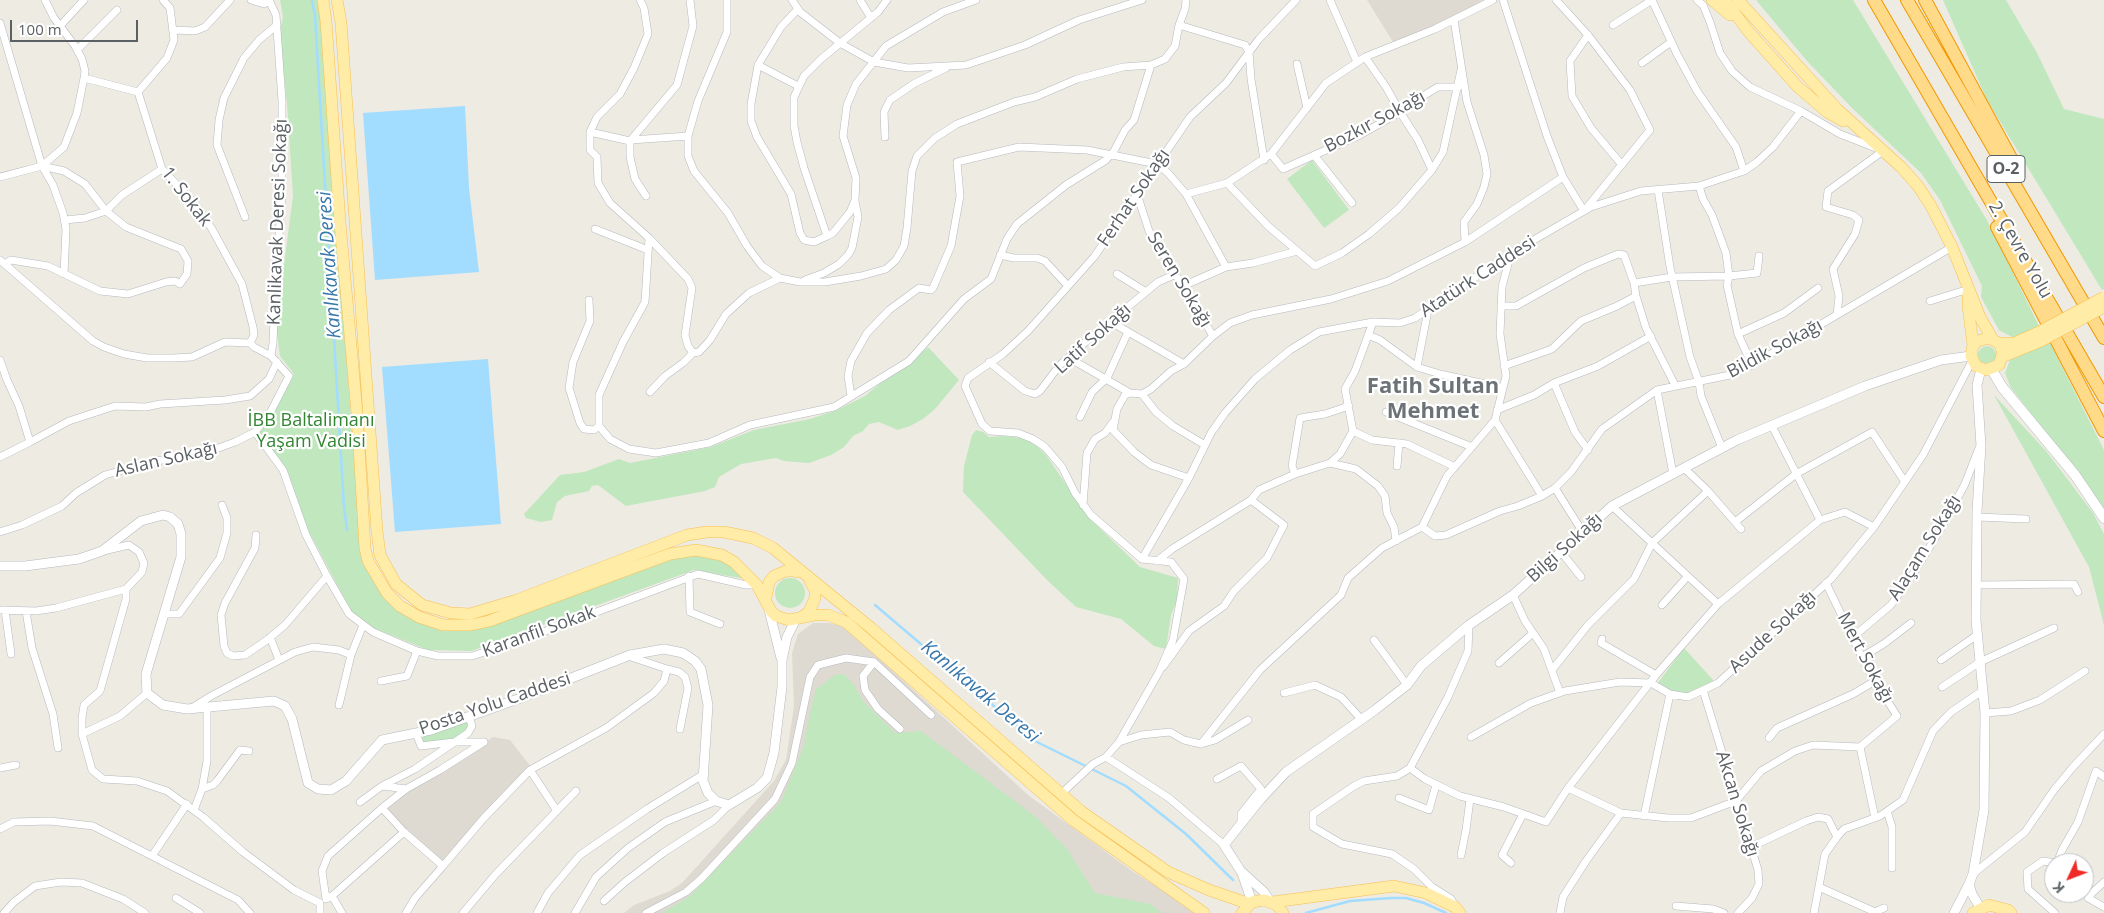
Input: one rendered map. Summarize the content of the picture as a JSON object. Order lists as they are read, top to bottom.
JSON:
{
  "streets": {
    "highway": ["O-2", "2. Çevre Yolu"],
    "street": [
      "Bozkır Sokağı",
      "1. Sokak",
      "Ferhat Sokağı",
      "Kanlikavak Deresi Sokağı",
      "Atatürk Caddesi",
      "Seren Sokağı",
      "Latif Sokağı",
      "Bildik Sokağı",
      "Aslan Sokağı",
      "Bilgi Sokağı",
      "Alaçam Sokağı",
      "Karanfil Sokak",
      "Asude Sokağı",
      "Mert Sokağı",
      "Posta Yolu Caddesi",
      "Akcan Sokağı"
    ]
  },
  "crossings": [
    ["Ferhat Sokağı", "Seren Sokağı"],
    ["Ferhat Sokağı", "Latif Sokağı"],
    ["Seren Sokağı", "Latif Sokağı"],
    ["Aslan Sokağı", "Karanfil Sokak"],
    ["Bilgi Sokağı", "Asude Sokağı"],
    ["Alaçam Sokağı", "Mert Sokağı"],
    ["Asude Sokağı", "Mert Sokağı"],
    ["Asude Sokağı", "Akcan Sokağı"]
  ],
  "districts": ["Fatih Sultan Mehmet"],
  "water": ["Kanlıkavak Deresi"],
  "parks": ["İBB Baltalimanı Yaşam Vadisi"],
  "scale_bar": "100 m",
  "north": "bottom left"
}
